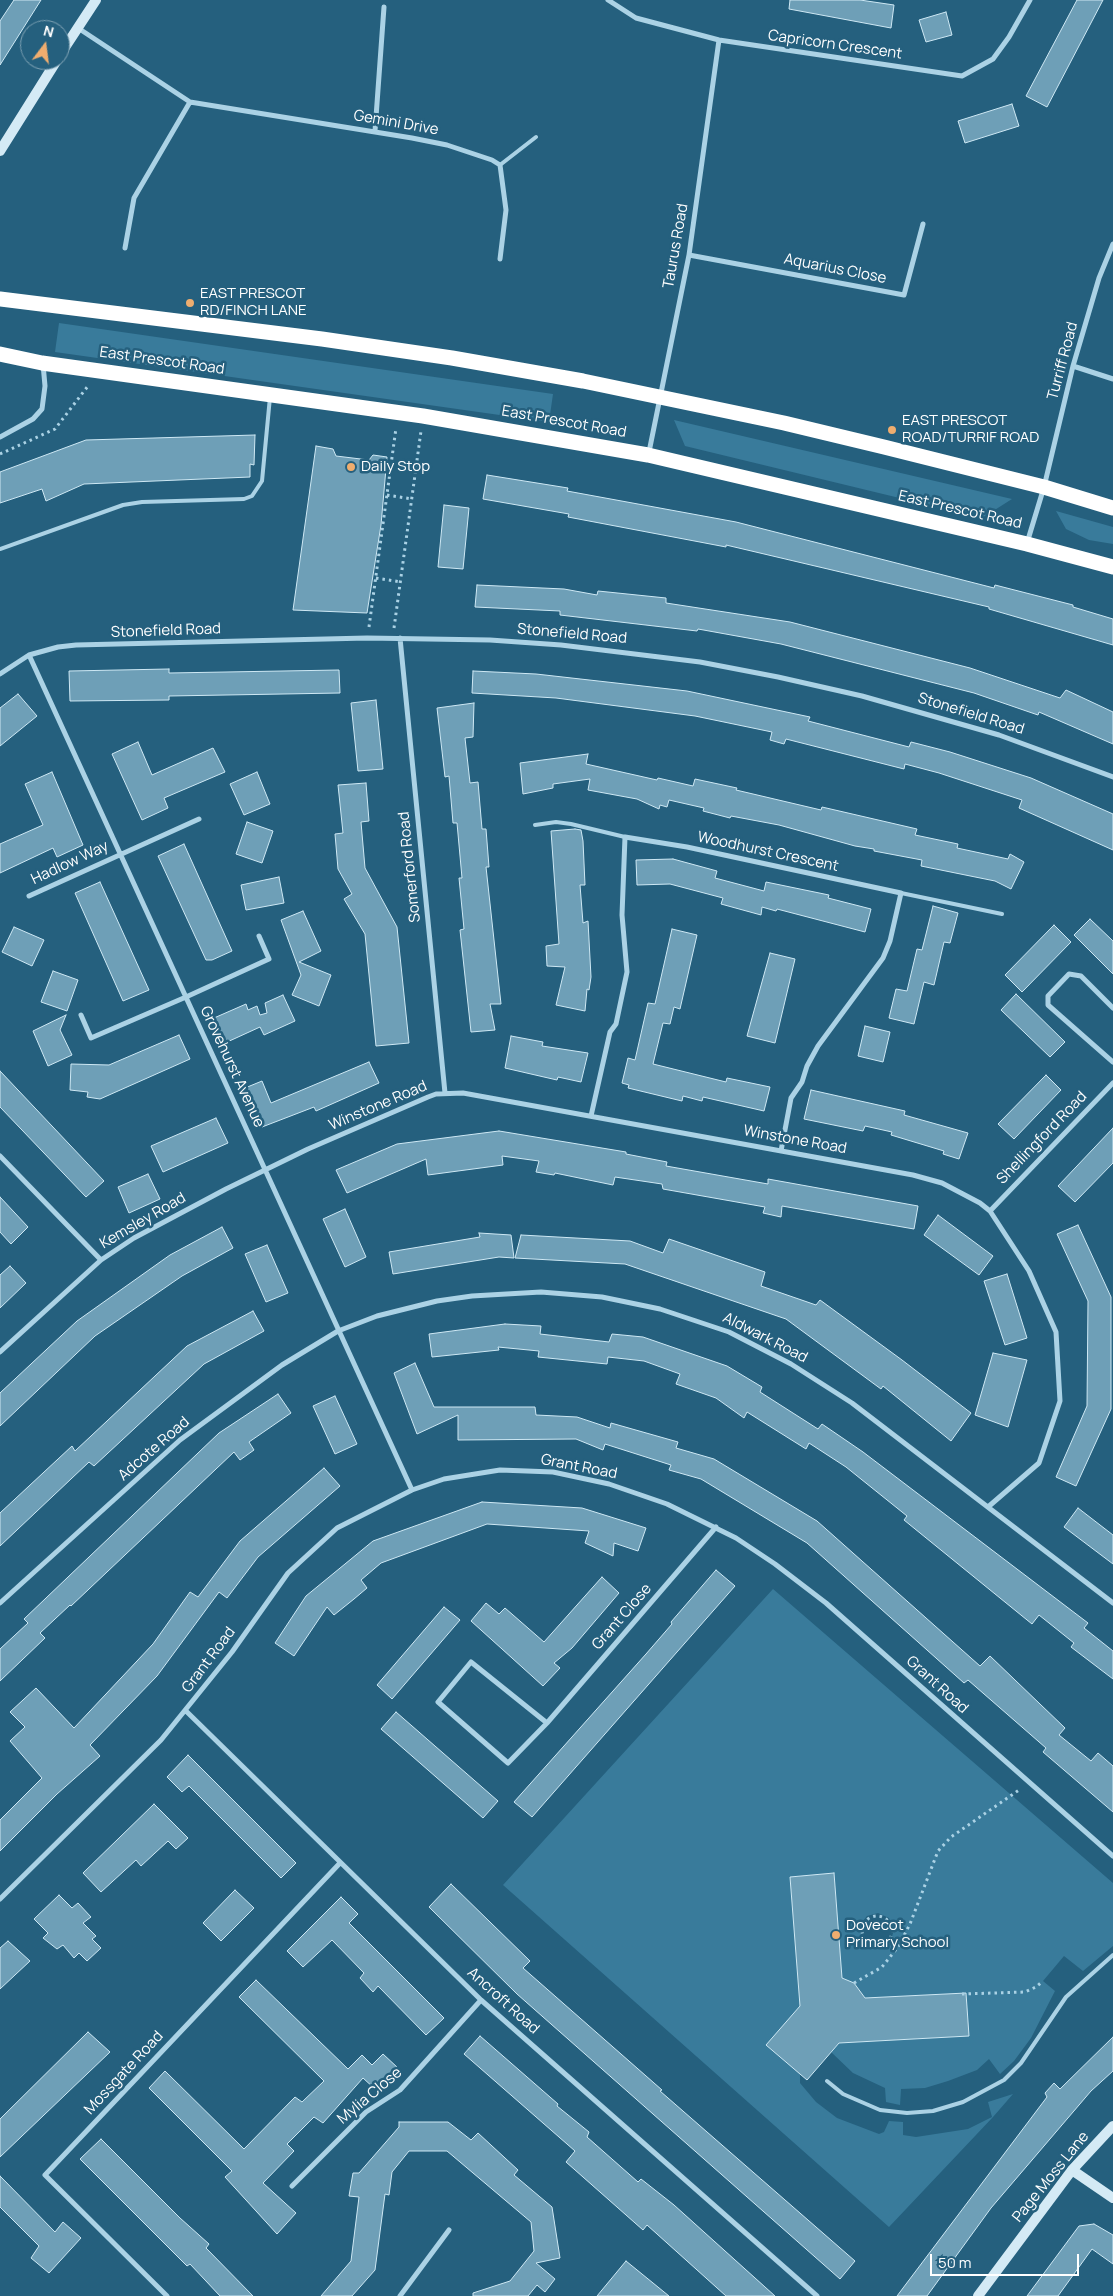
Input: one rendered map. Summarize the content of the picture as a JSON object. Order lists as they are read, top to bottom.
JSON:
{
  "streets": {
    "highway": ["East Prescot Road"],
    "street": [
      "Capricorn Crescent",
      "Gemini Drive",
      "Taurus Road",
      "Aquarius Close",
      "Turriff Road",
      "Stonefield Road",
      "Woodhurst Crescent",
      "Hadlow Way",
      "Somerford Road",
      "Grovehurst Avenue",
      "Winstone Road",
      "Shellingford Road",
      "Kemsley Road",
      "Aldwark Road",
      "Adcote Road",
      "Grant Road",
      "Grant Close",
      "Ancroft Road",
      "Mossgate Road",
      "Mylia Close",
      "Page Moss Lane"
    ]
  },
  "crossings": [
    ["Capricorn Crescent", "Taurus Road"],
    ["Taurus Road", "Aquarius Close"],
    ["Taurus Road", "East Prescot Road"],
    ["East Prescot Road", "Turriff Road"],
    ["Stonefield Road", "Somerford Road"],
    ["Stonefield Road", "Grovehurst Avenue"],
    ["Hadlow Way", "Grovehurst Avenue"],
    ["Somerford Road", "Winstone Road"],
    ["Grovehurst Avenue", "Winstone Road"],
    ["Grovehurst Avenue", "Kemsley Road"],
    ["Grovehurst Avenue", "Aldwark Road"],
    ["Grovehurst Avenue", "Adcote Road"],
    ["Grovehurst Avenue", "Grant Road"],
    ["Winstone Road", "Shellingford Road"],
    ["Winstone Road", "Kemsley Road"],
    ["Winstone Road", "Aldwark Road"],
    ["Aldwark Road", "Adcote Road"],
    ["Grant Road", "Grant Close"],
    ["Grant Road", "Ancroft Road"],
    ["Ancroft Road", "Mossgate Road"],
    ["Ancroft Road", "Mylia Close"]
  ],
  "places": [
    "EAST PRESCOT RD/FINCH LANE",
    "EAST PRESCOT ROAD/TURRIF ROAD",
    "Daily Stop",
    "Dovecot Primary School"
  ],
  "scale_bar": "50 m",
  "north": "top"
}
